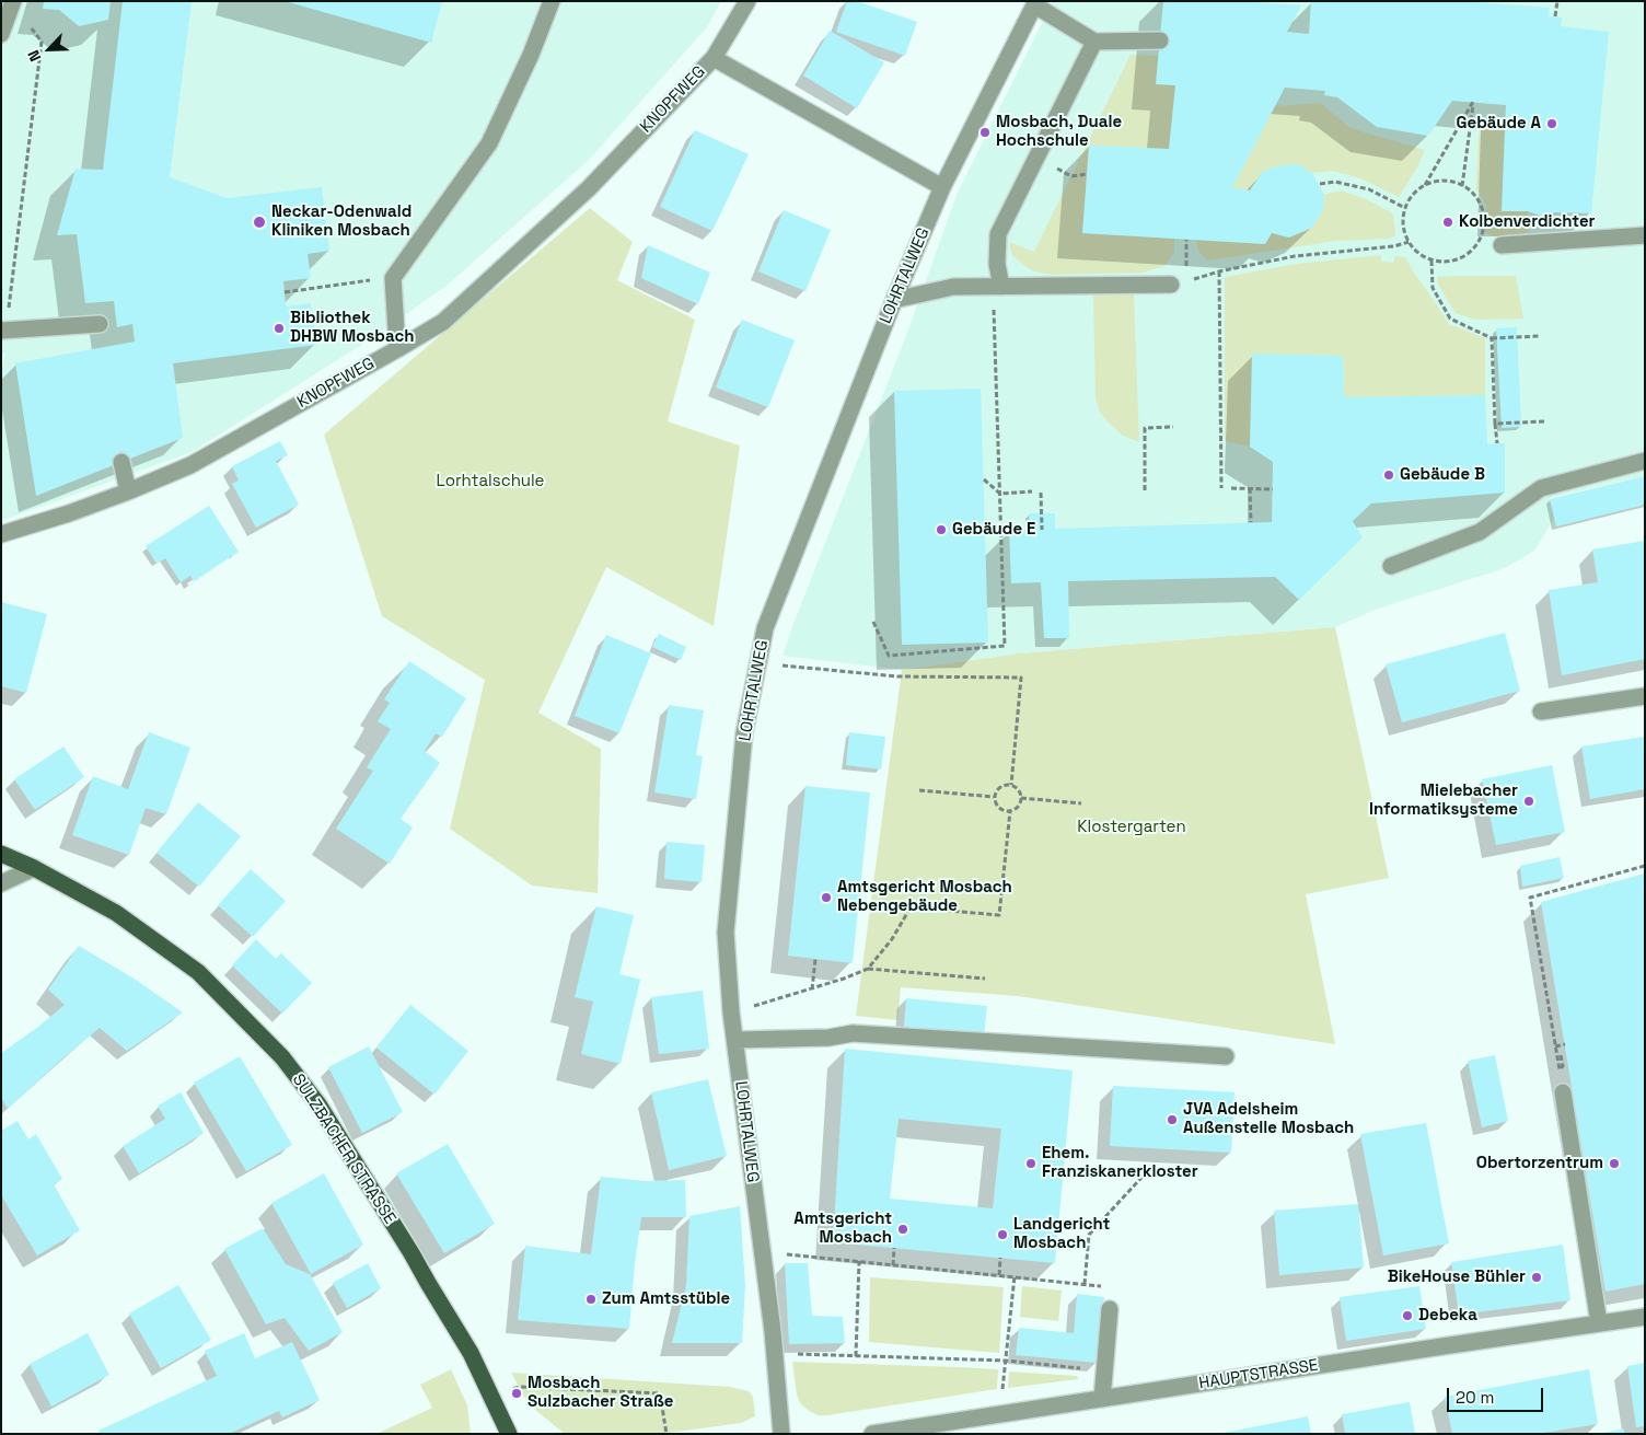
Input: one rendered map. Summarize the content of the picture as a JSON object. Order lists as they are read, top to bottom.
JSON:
{
  "streets": {
    "main road": ["SULZBACHER STRASSE"],
    "street": ["KNOPFWEG", "LOHRTALWEG", "HAUPTSTRASSE"]
  },
  "crossings": [
    ["KNOPFWEG", "LOHRTALWEG"]
  ],
  "parks": ["Lorhtalschule", "Klostergarten"],
  "places": [
    "Gebäude A",
    "Mosbach, Duale Hochschule",
    "Neckar-Odenwald Kliniken Mosbach",
    "Kolbenverdichter",
    "Bibliothek DHBW Mosbach",
    "Gebäude B",
    "Gebäude E",
    "Mielebacher Informatiksysteme",
    "Amtsgericht Mosbach Nebengebäude",
    "JVA Adelsheim Außenstelle Mosbach",
    "Ehem. Franziskanerkloster",
    "Obertorzentrum",
    "Amtsgericht Mosbach",
    "Landgericht Mosbach",
    "BikeHouse Bühler",
    "Zum Amtsstüble",
    "Debeka",
    "Mosbach Sulzbacher Straße"
  ],
  "scale_bar": "20 m",
  "north": "bottom left"
}
